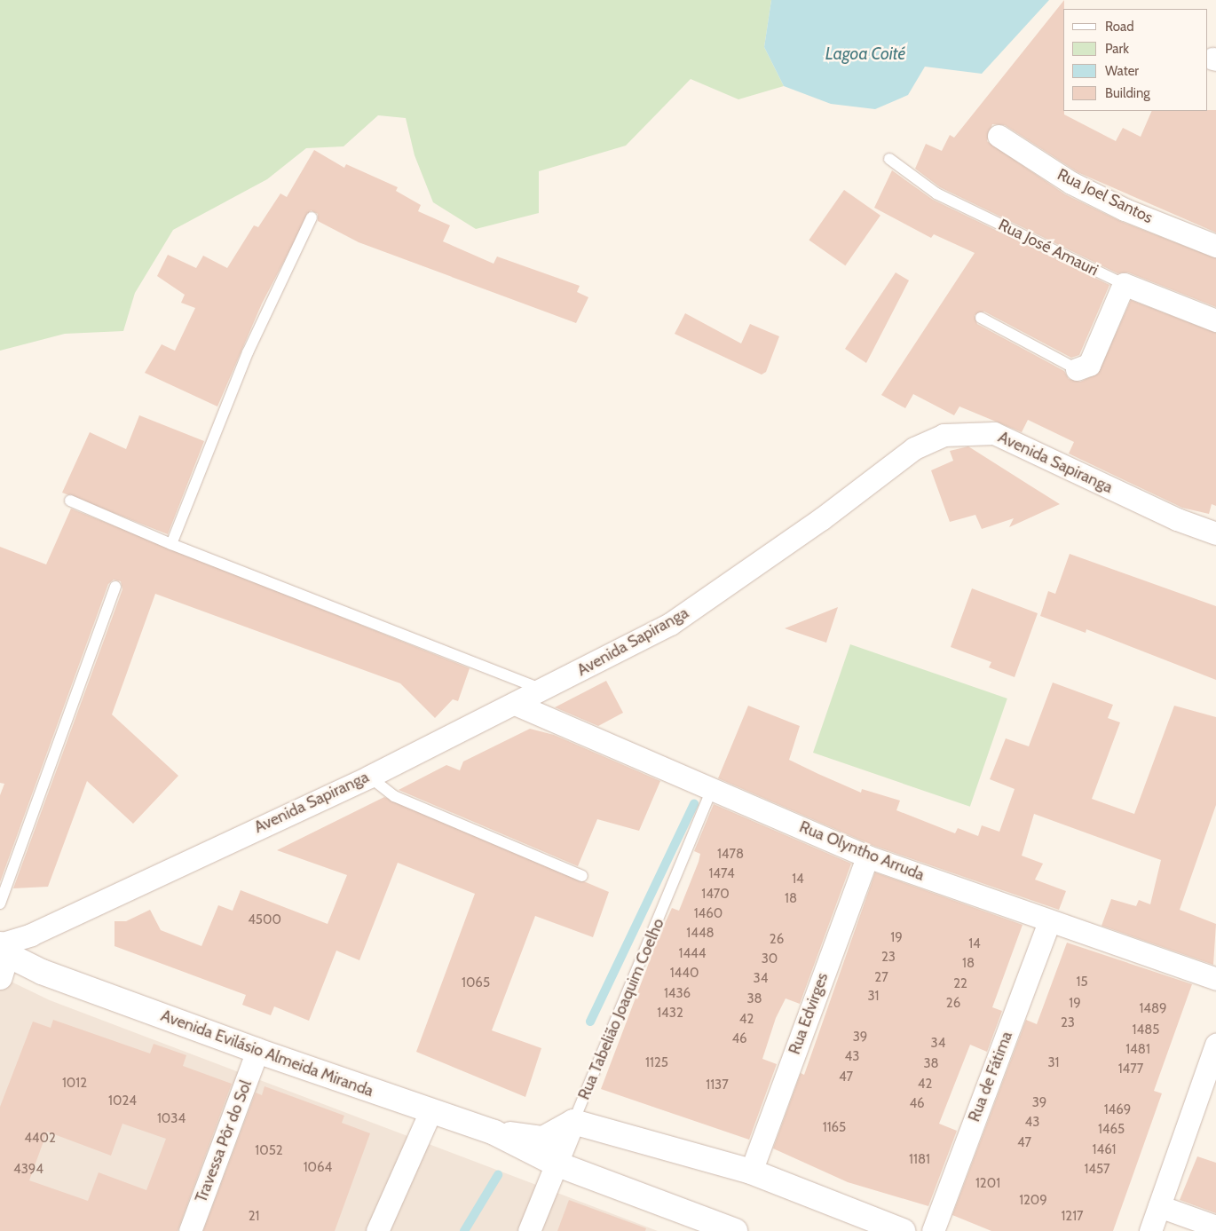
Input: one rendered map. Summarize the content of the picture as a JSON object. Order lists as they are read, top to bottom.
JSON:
{
  "streets": {
    "street": [
      "Rua Joel Santos",
      "Rua José Amauri",
      "Avenida Sapiranga",
      "Rua Olyntho Arruda",
      "Rua Tabelião Joaquim Coelho",
      "Rua Edvirges",
      "Avenida Evilásio Almeida Miranda",
      "Rua de Fátima",
      "Travessa Pôr do Sol"
    ]
  },
  "crossings": [
    ["Avenida Sapiranga", "Rua Olyntho Arruda"],
    ["Avenida Sapiranga", "Avenida Evilásio Almeida Miranda"],
    ["Rua Olyntho Arruda", "Rua Tabelião Joaquim Coelho"],
    ["Rua Olyntho Arruda", "Rua Edvirges"],
    ["Rua Olyntho Arruda", "Rua de Fátima"],
    ["Rua Tabelião Joaquim Coelho", "Avenida Evilásio Almeida Miranda"],
    ["Avenida Evilásio Almeida Miranda", "Travessa Pôr do Sol"]
  ],
  "water": ["Lagoa Coité"],
  "house_numbers": [
    "1478",
    "1474",
    "14",
    "1470",
    "18",
    "1460",
    "4500",
    "1448",
    "19",
    "26",
    "14",
    "1444",
    "23",
    "30",
    "18",
    "1440",
    "27",
    "34",
    "15",
    "1065",
    "22",
    "1436",
    "31",
    "38",
    "26",
    "19",
    "1489",
    "1432",
    "42",
    "23",
    "1485",
    "39",
    "46",
    "34",
    "1481",
    "43",
    "1125",
    "31",
    "38",
    "1477",
    "47",
    "1012",
    "42",
    "1137",
    "1024",
    "39",
    "46",
    "1469",
    "1034",
    "43",
    "1165",
    "1465",
    "4402",
    "47",
    "1461",
    "1052",
    "1181",
    "1064",
    "4394",
    "1457",
    "1201",
    "1209",
    "21",
    "1217"
  ],
  "legend": [
    "Road",
    "Park",
    "Water",
    "Building"
  ]
}
